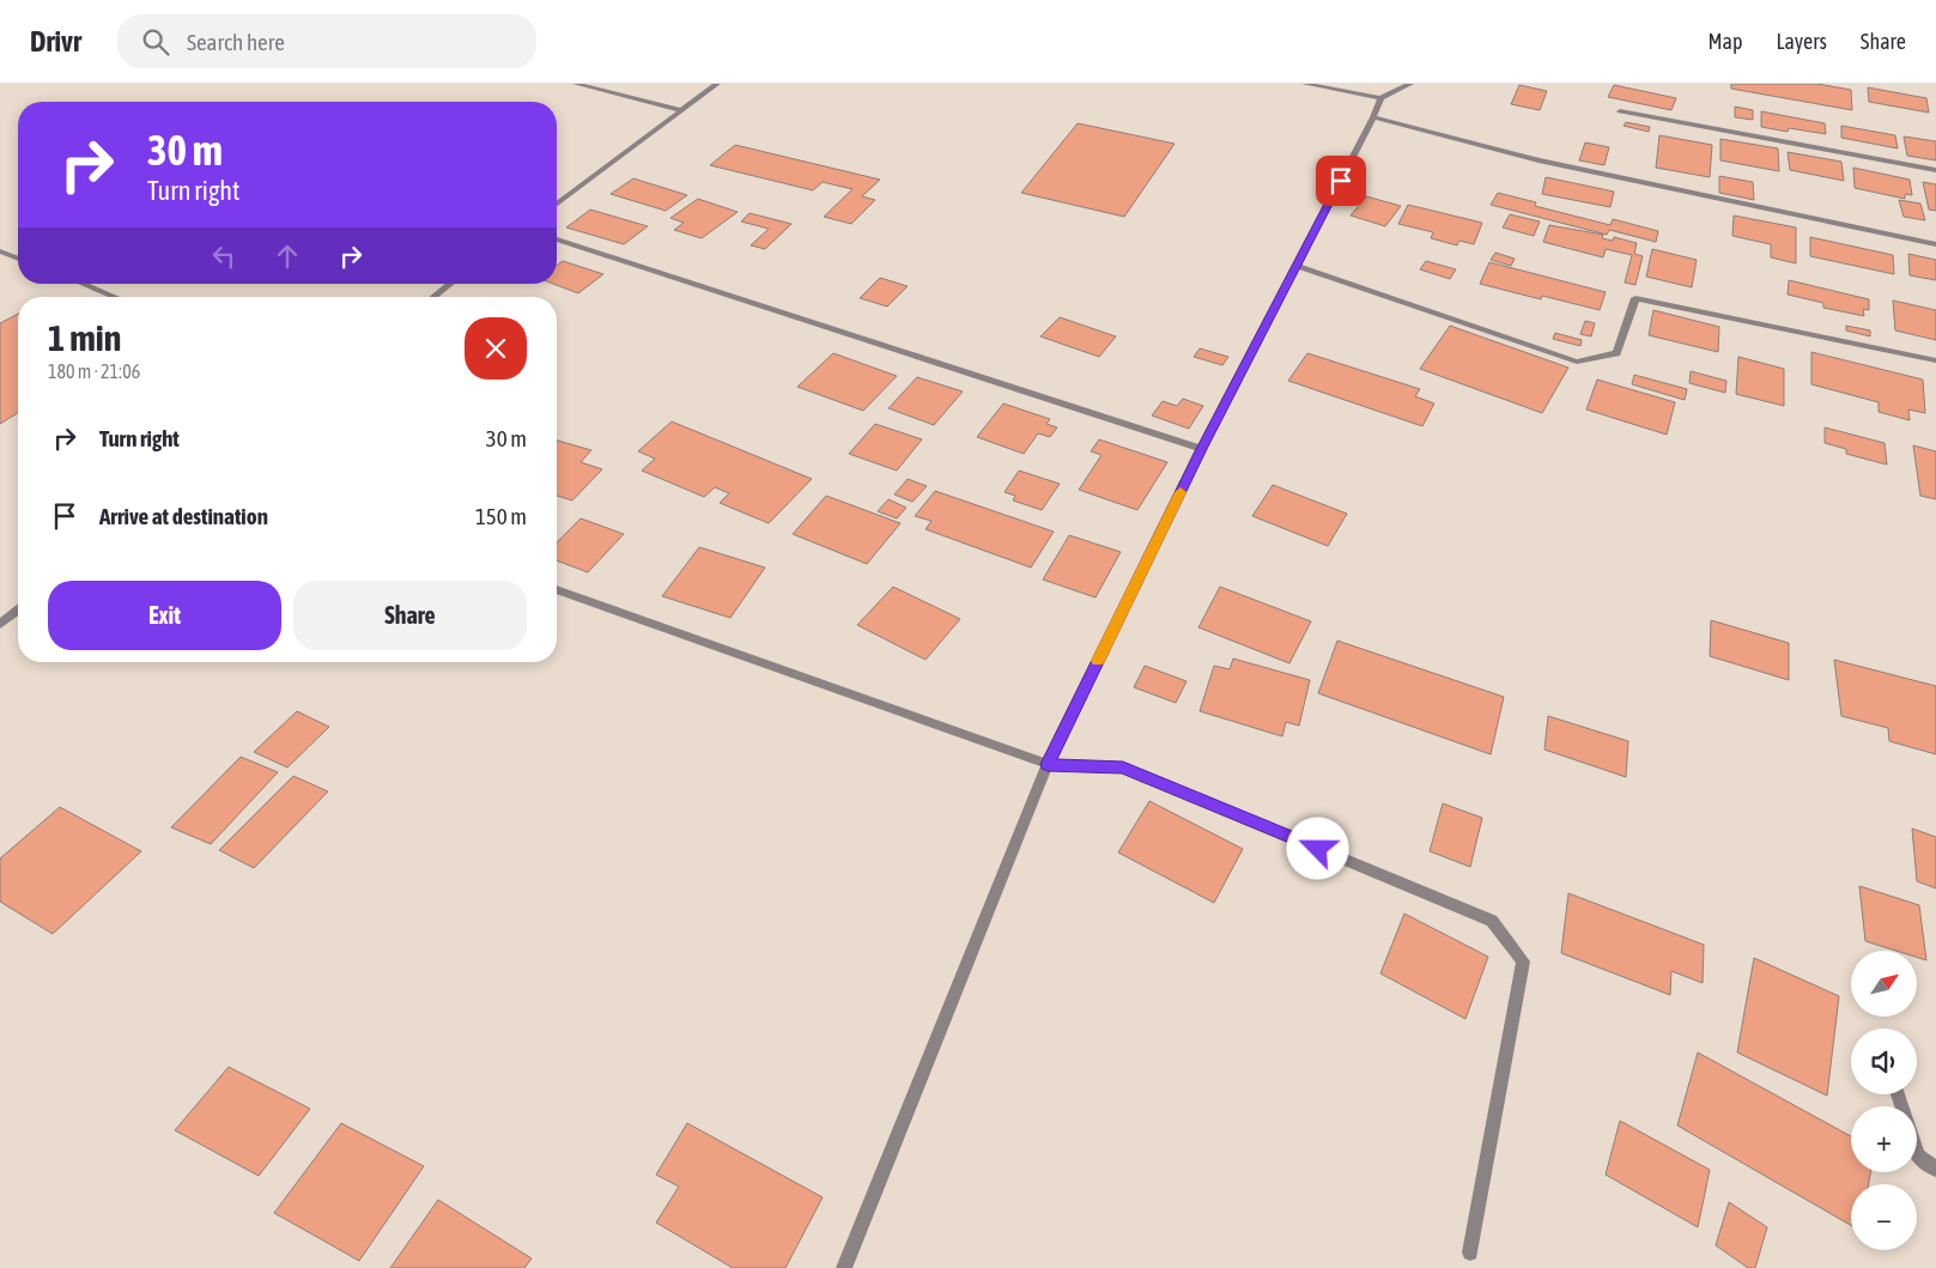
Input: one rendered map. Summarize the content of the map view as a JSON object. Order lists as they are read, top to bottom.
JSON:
{
  "north": "top right",
  "page": {
    "header": "Drivr",
    "search": "Search here",
    "nav": ["Map", "Layers", "Share"],
    "turn": ["30 m", "Turn right"],
    "heading": ["1 min", "180 m · 21:06"],
    "list": [
      {
        "name": "Turn right",
        "value": "30 m"
      },
      {
        "name": "Arrive at destination",
        "value": "150 m"
      }
    ],
    "buttons": ["Exit", "Share"],
    "map_buttons": ["+", "−"]
  }
}
